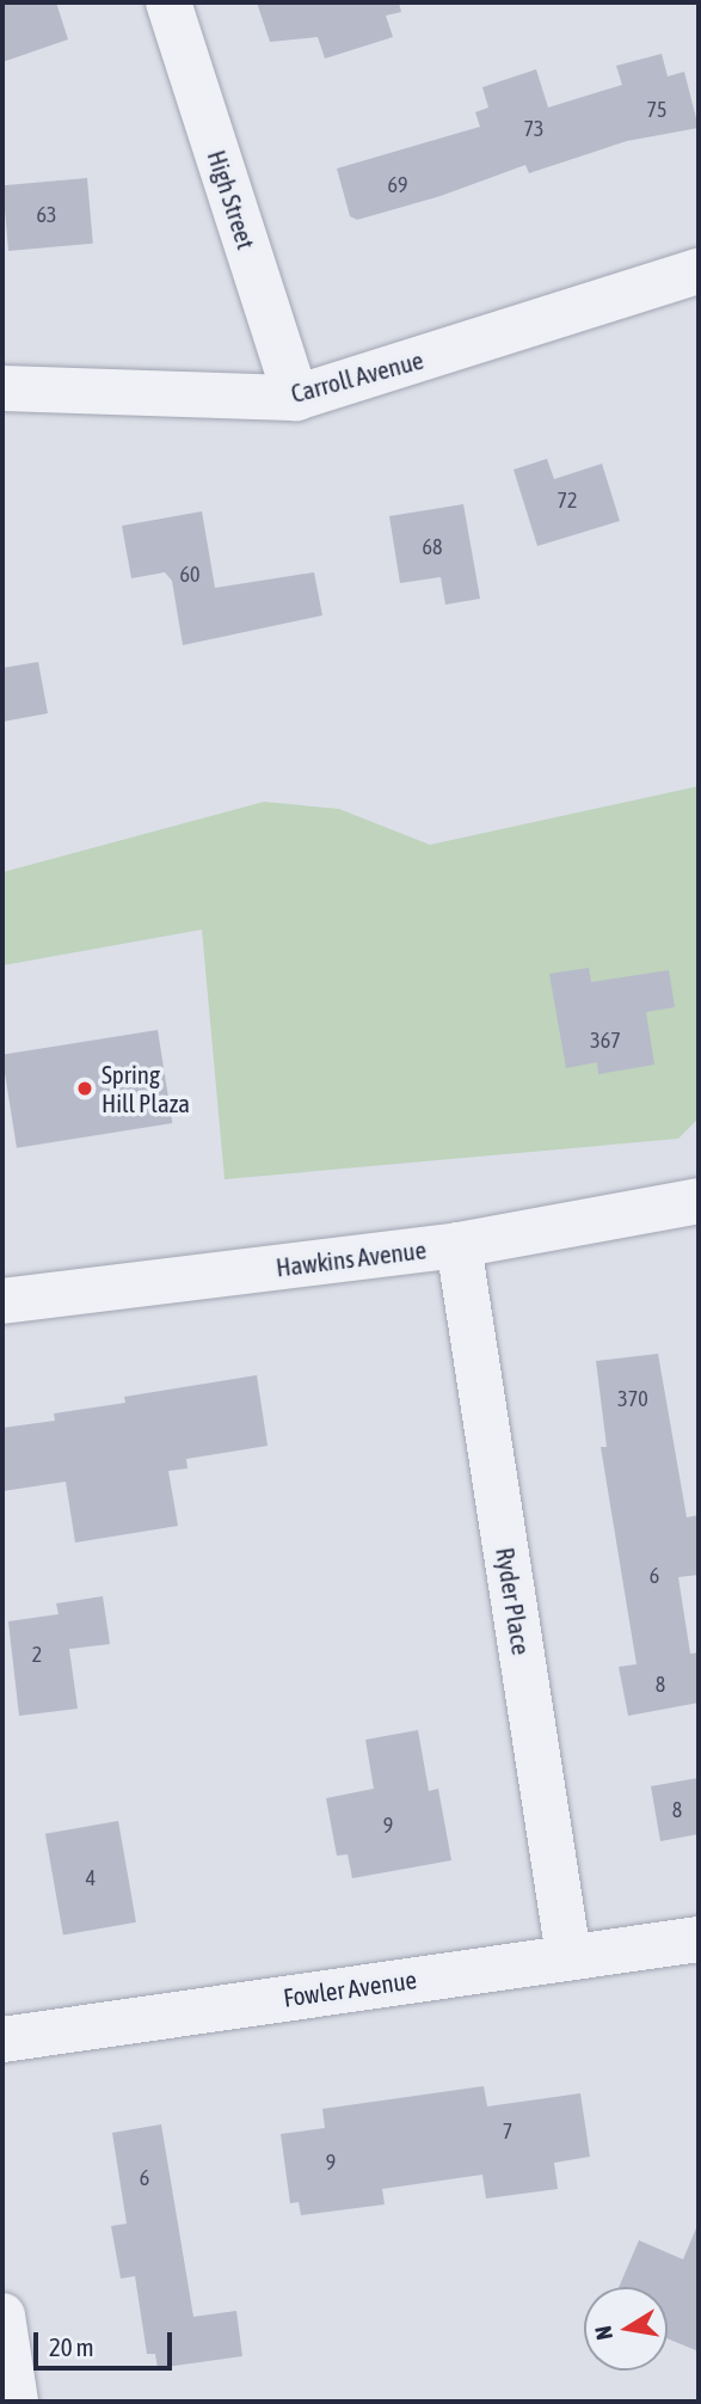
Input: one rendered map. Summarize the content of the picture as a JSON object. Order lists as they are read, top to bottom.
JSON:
{
  "streets": {
    "street": [
      "High Street",
      "Carroll Avenue",
      "Hawkins Avenue",
      "Ryder Place",
      "Fowler Avenue"
    ]
  },
  "crossings": [
    ["High Street", "Carroll Avenue"],
    ["Hawkins Avenue", "Ryder Place"],
    ["Ryder Place", "Fowler Avenue"]
  ],
  "places": ["Spring Hill Plaza"],
  "house_numbers": [
    "75",
    "73",
    "69",
    "63",
    "72",
    "68",
    "60",
    "367",
    "370",
    "6",
    "2",
    "8",
    "8",
    "9",
    "4",
    "7",
    "9",
    "6"
  ],
  "scale_bar": "20 m",
  "north": "left"
}
